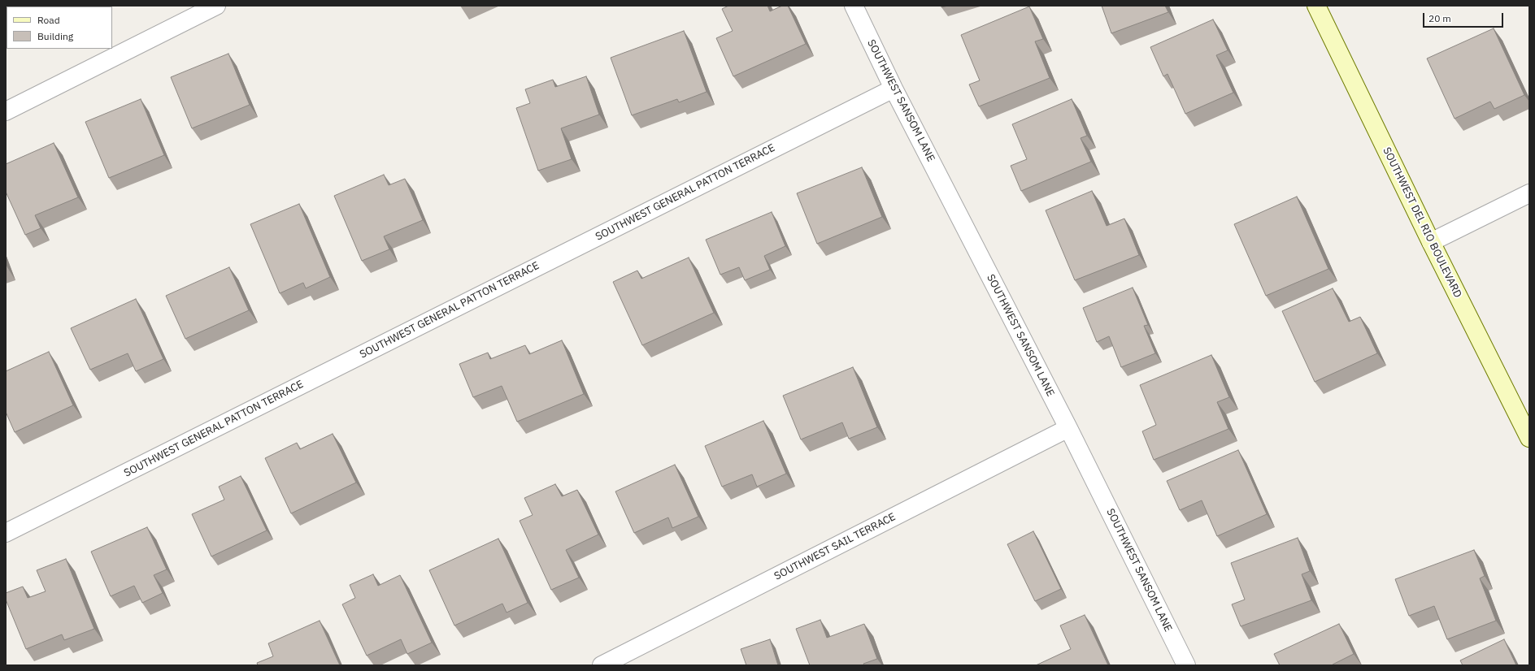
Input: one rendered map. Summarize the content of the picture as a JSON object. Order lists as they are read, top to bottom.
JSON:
{
  "streets": {
    "street": [
      "SOUTHWEST SANSOM LANE",
      "SOUTHWEST GENERAL PATTON TERRACE",
      "SOUTHWEST DEL RIO BOULEVARD",
      "SOUTHWEST SAIL TERRACE"
    ]
  },
  "crossings": [
    ["SOUTHWEST SANSOM LANE", "SOUTHWEST GENERAL PATTON TERRACE"],
    ["SOUTHWEST SANSOM LANE", "SOUTHWEST SAIL TERRACE"]
  ],
  "legend": ["Road", "Building"],
  "scale_bar": "20 m"
}
